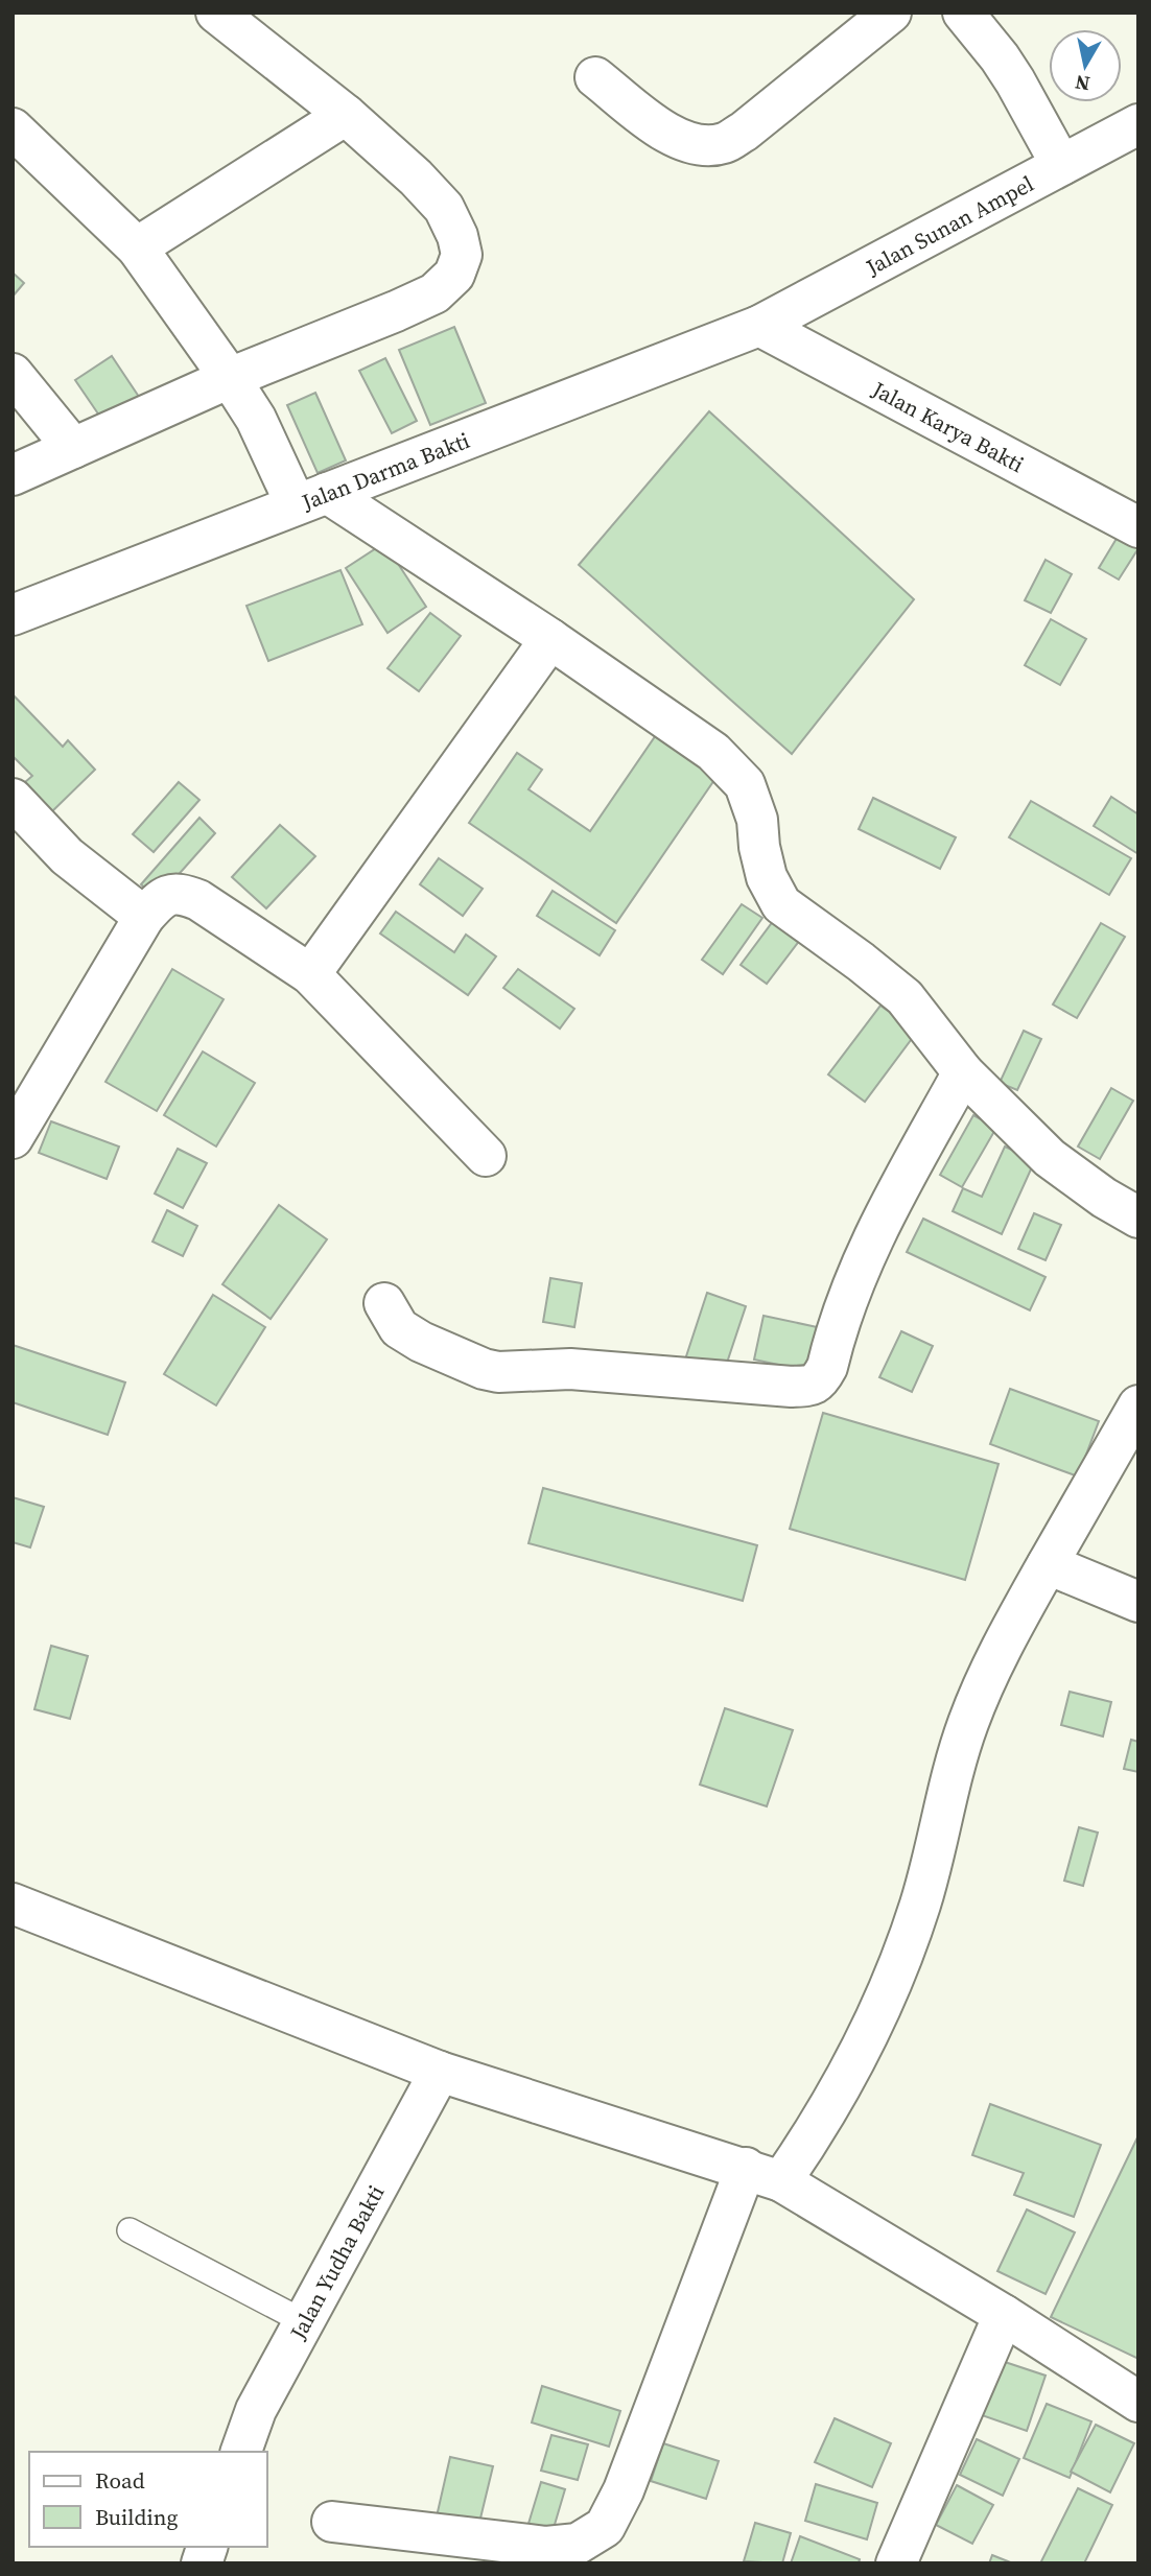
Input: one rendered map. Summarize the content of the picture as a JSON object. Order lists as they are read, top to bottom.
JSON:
{
  "streets": {
    "street": [
      "Jalan Sunan Ampel",
      "Jalan Karya Bakti",
      "Jalan Darma Bakti",
      "Jalan Yudha Bakti"
    ]
  },
  "crossings": [
    ["Jalan Sunan Ampel", "Jalan Karya Bakti"],
    ["Jalan Sunan Ampel", "Jalan Darma Bakti"],
    ["Jalan Karya Bakti", "Jalan Darma Bakti"]
  ],
  "legend": ["Road", "Building"],
  "north": "bottom"
}
